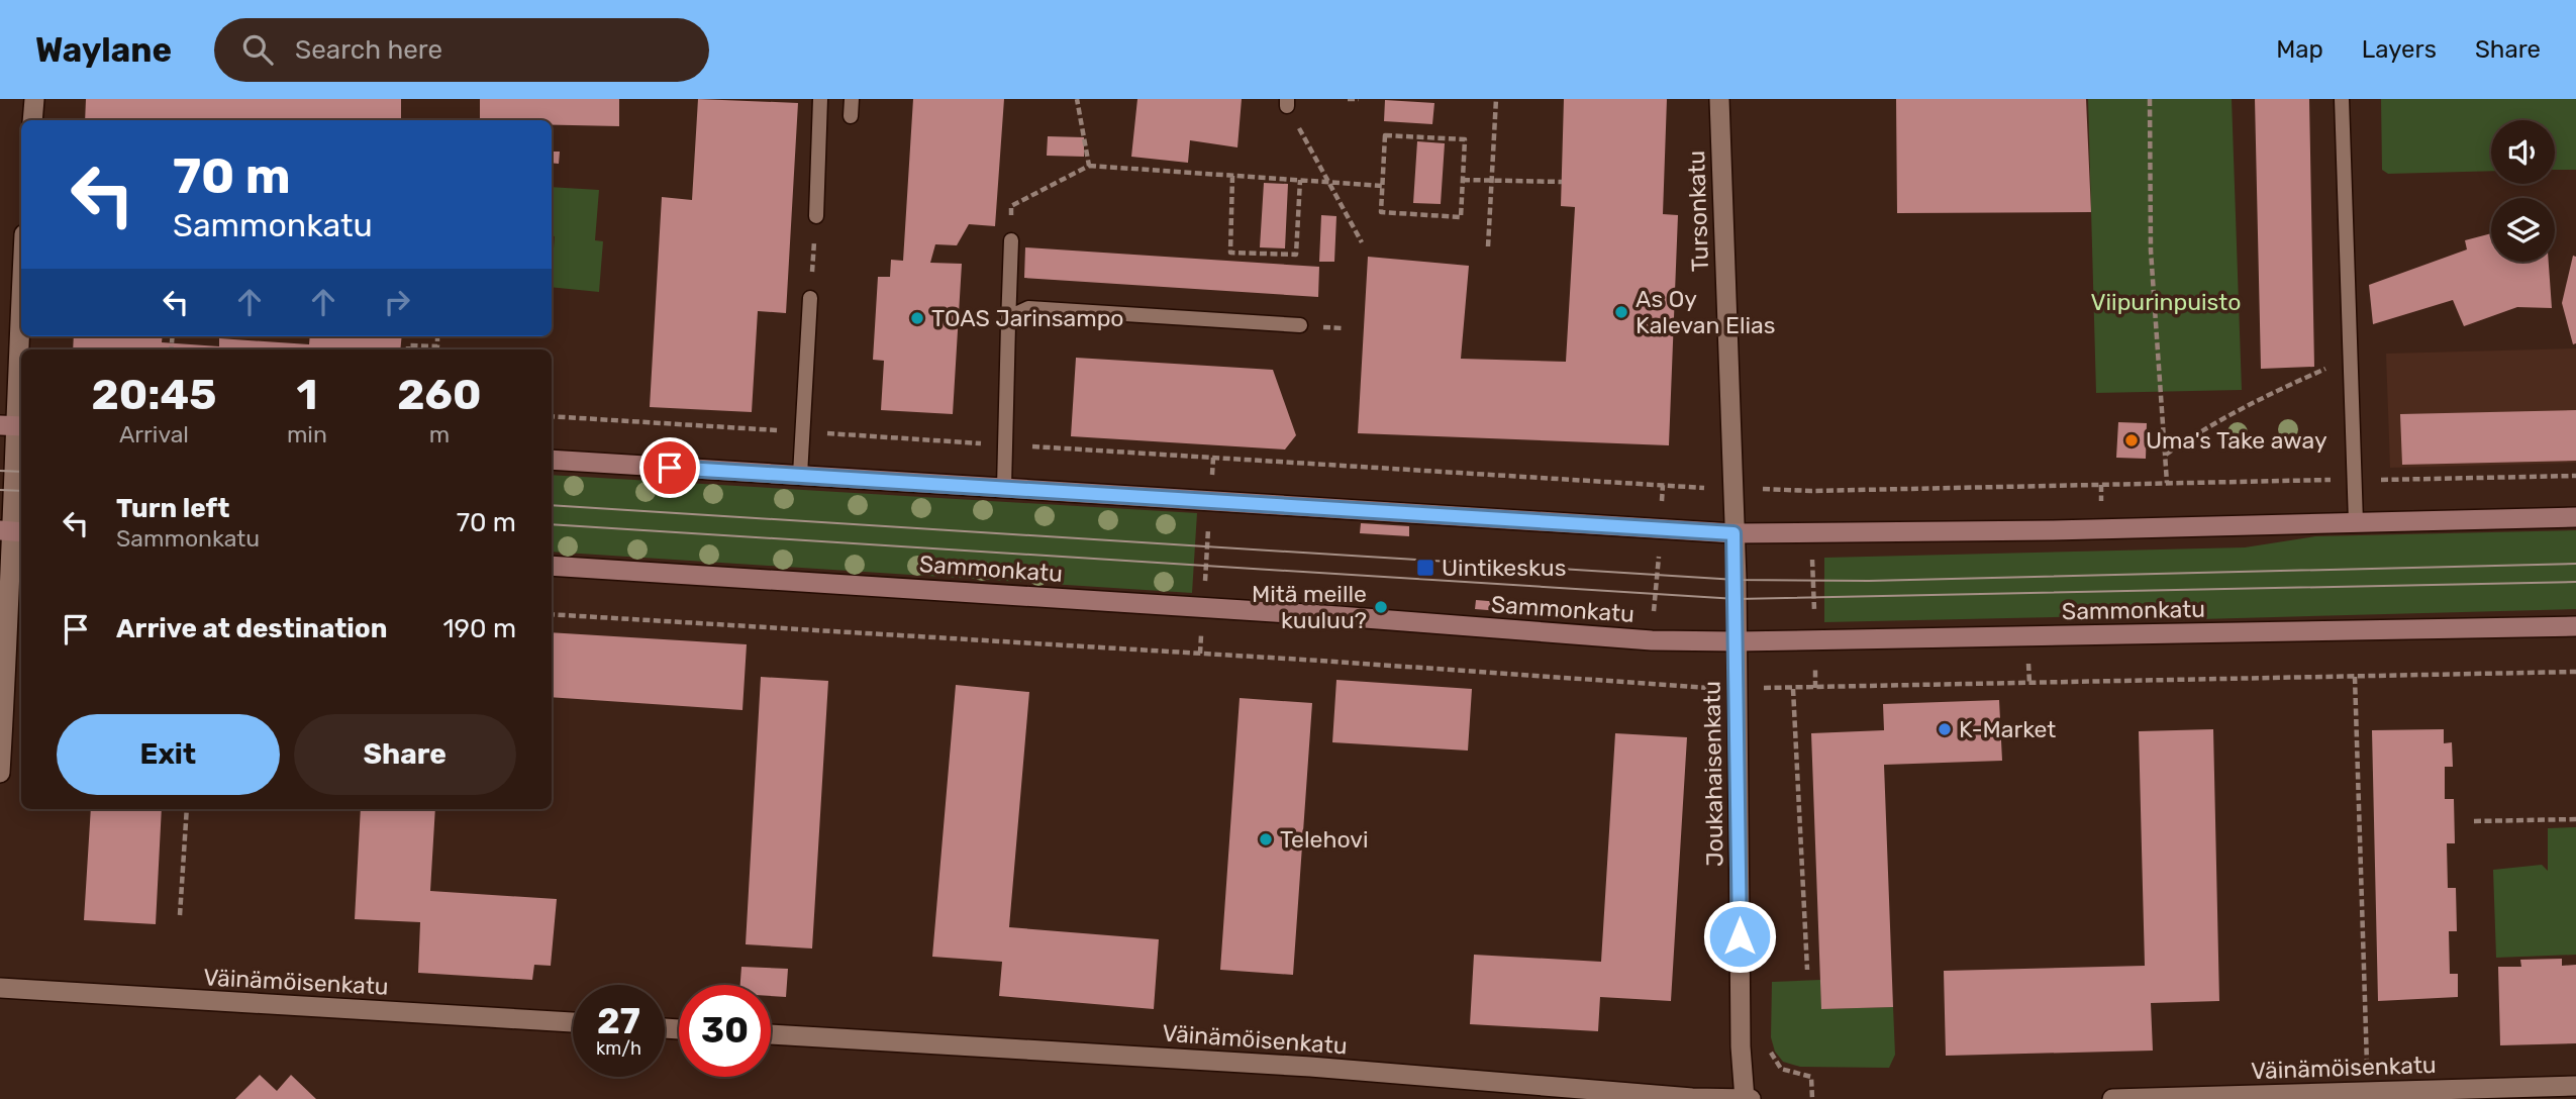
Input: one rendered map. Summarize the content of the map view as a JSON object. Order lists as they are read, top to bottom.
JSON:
{
  "streets": {
    "main road": ["Sammonkatu"],
    "street": ["Tursonkatu", "Joukahaisenkatu", "Väinämöisenkatu"]
  },
  "crossings": [
    ["Tursonkatu", "Joukahaisenkatu"],
    ["Sammonkatu", "Joukahaisenkatu"],
    ["Joukahaisenkatu", "Väinämöisenkatu"]
  ],
  "parks": ["Viipurinpuisto"],
  "places": {
    "other": [
      "As Oy Kalevan Elias",
      "TOAS Jarinsampo",
      "Uma's Take away",
      "Mitä meille kuuluu?",
      "K-Market",
      "Telehovi"
    ],
    "transit": ["Uintikeskus"]
  },
  "page": {
    "header": "Waylane",
    "search": "Search here",
    "nav": ["Map", "Layers", "Share"],
    "turn": ["70 m", "Sammonkatu"],
    "eta": [
      "20:45",
      "Arrival",
      "1",
      "min",
      "260",
      "m"
    ],
    "list": [
      {
        "name": "Turn left",
        "note": "Sammonkatu",
        "value": "70 m"
      },
      {
        "name": "Arrive at destination",
        "value": "190 m"
      }
    ],
    "buttons": ["Exit", "Share"],
    "speed": "27 km/h",
    "limit": "30"
  }
}
